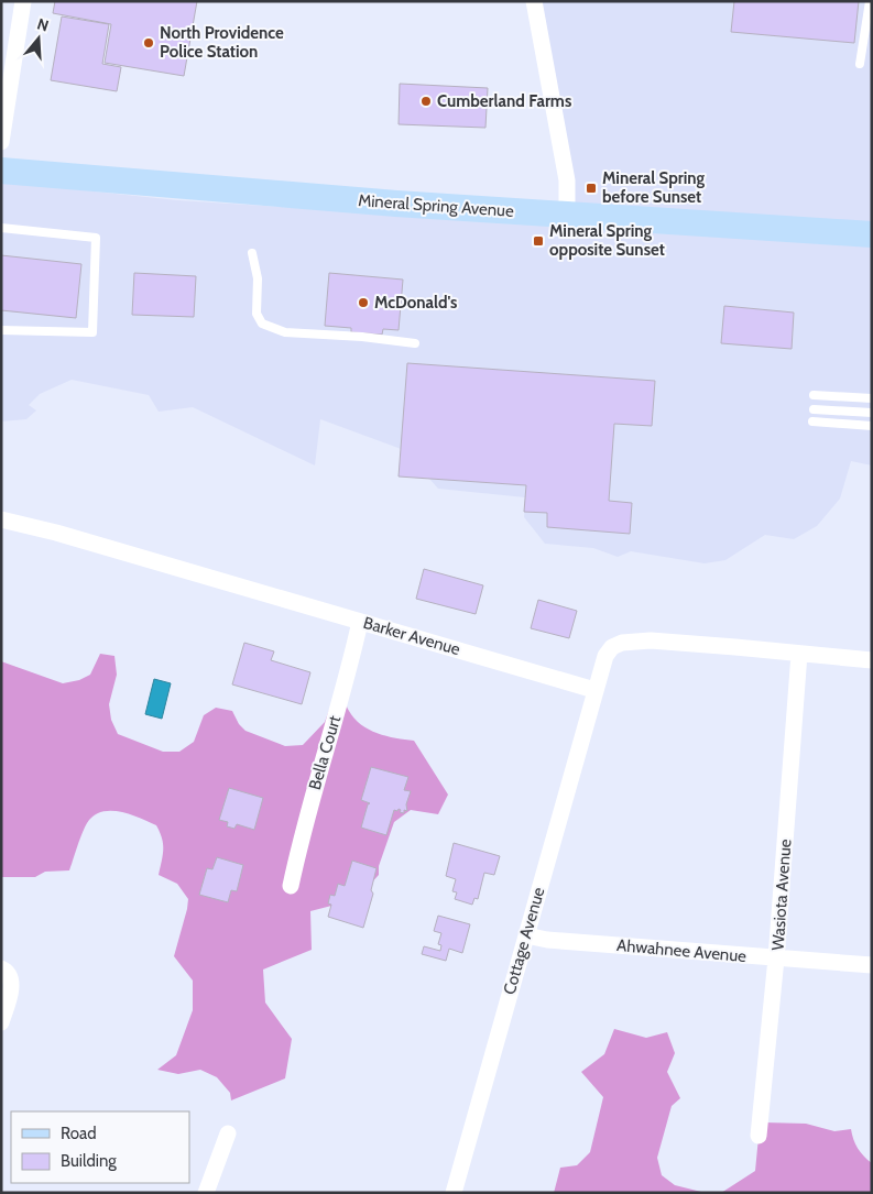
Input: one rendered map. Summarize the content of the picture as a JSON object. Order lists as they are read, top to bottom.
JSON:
{
  "streets": {
    "main road": ["Mineral Spring Avenue"],
    "street": [
      "Barker Avenue",
      "Bella Court",
      "Wasiota Avenue",
      "Cottage Avenue",
      "Ahwahnee Avenue"
    ]
  },
  "crossings": [
    ["Barker Avenue", "Bella Court"],
    ["Barker Avenue", "Cottage Avenue"],
    ["Wasiota Avenue", "Ahwahnee Avenue"],
    ["Cottage Avenue", "Ahwahnee Avenue"]
  ],
  "places": {
    "other": ["North Providence Police Station", "Cumberland Farms", "McDonald's"],
    "transit": ["Mineral Spring before Sunset", "Mineral Spring opposite Sunset"]
  },
  "legend": ["Road", "Building"],
  "north": "top"
}
